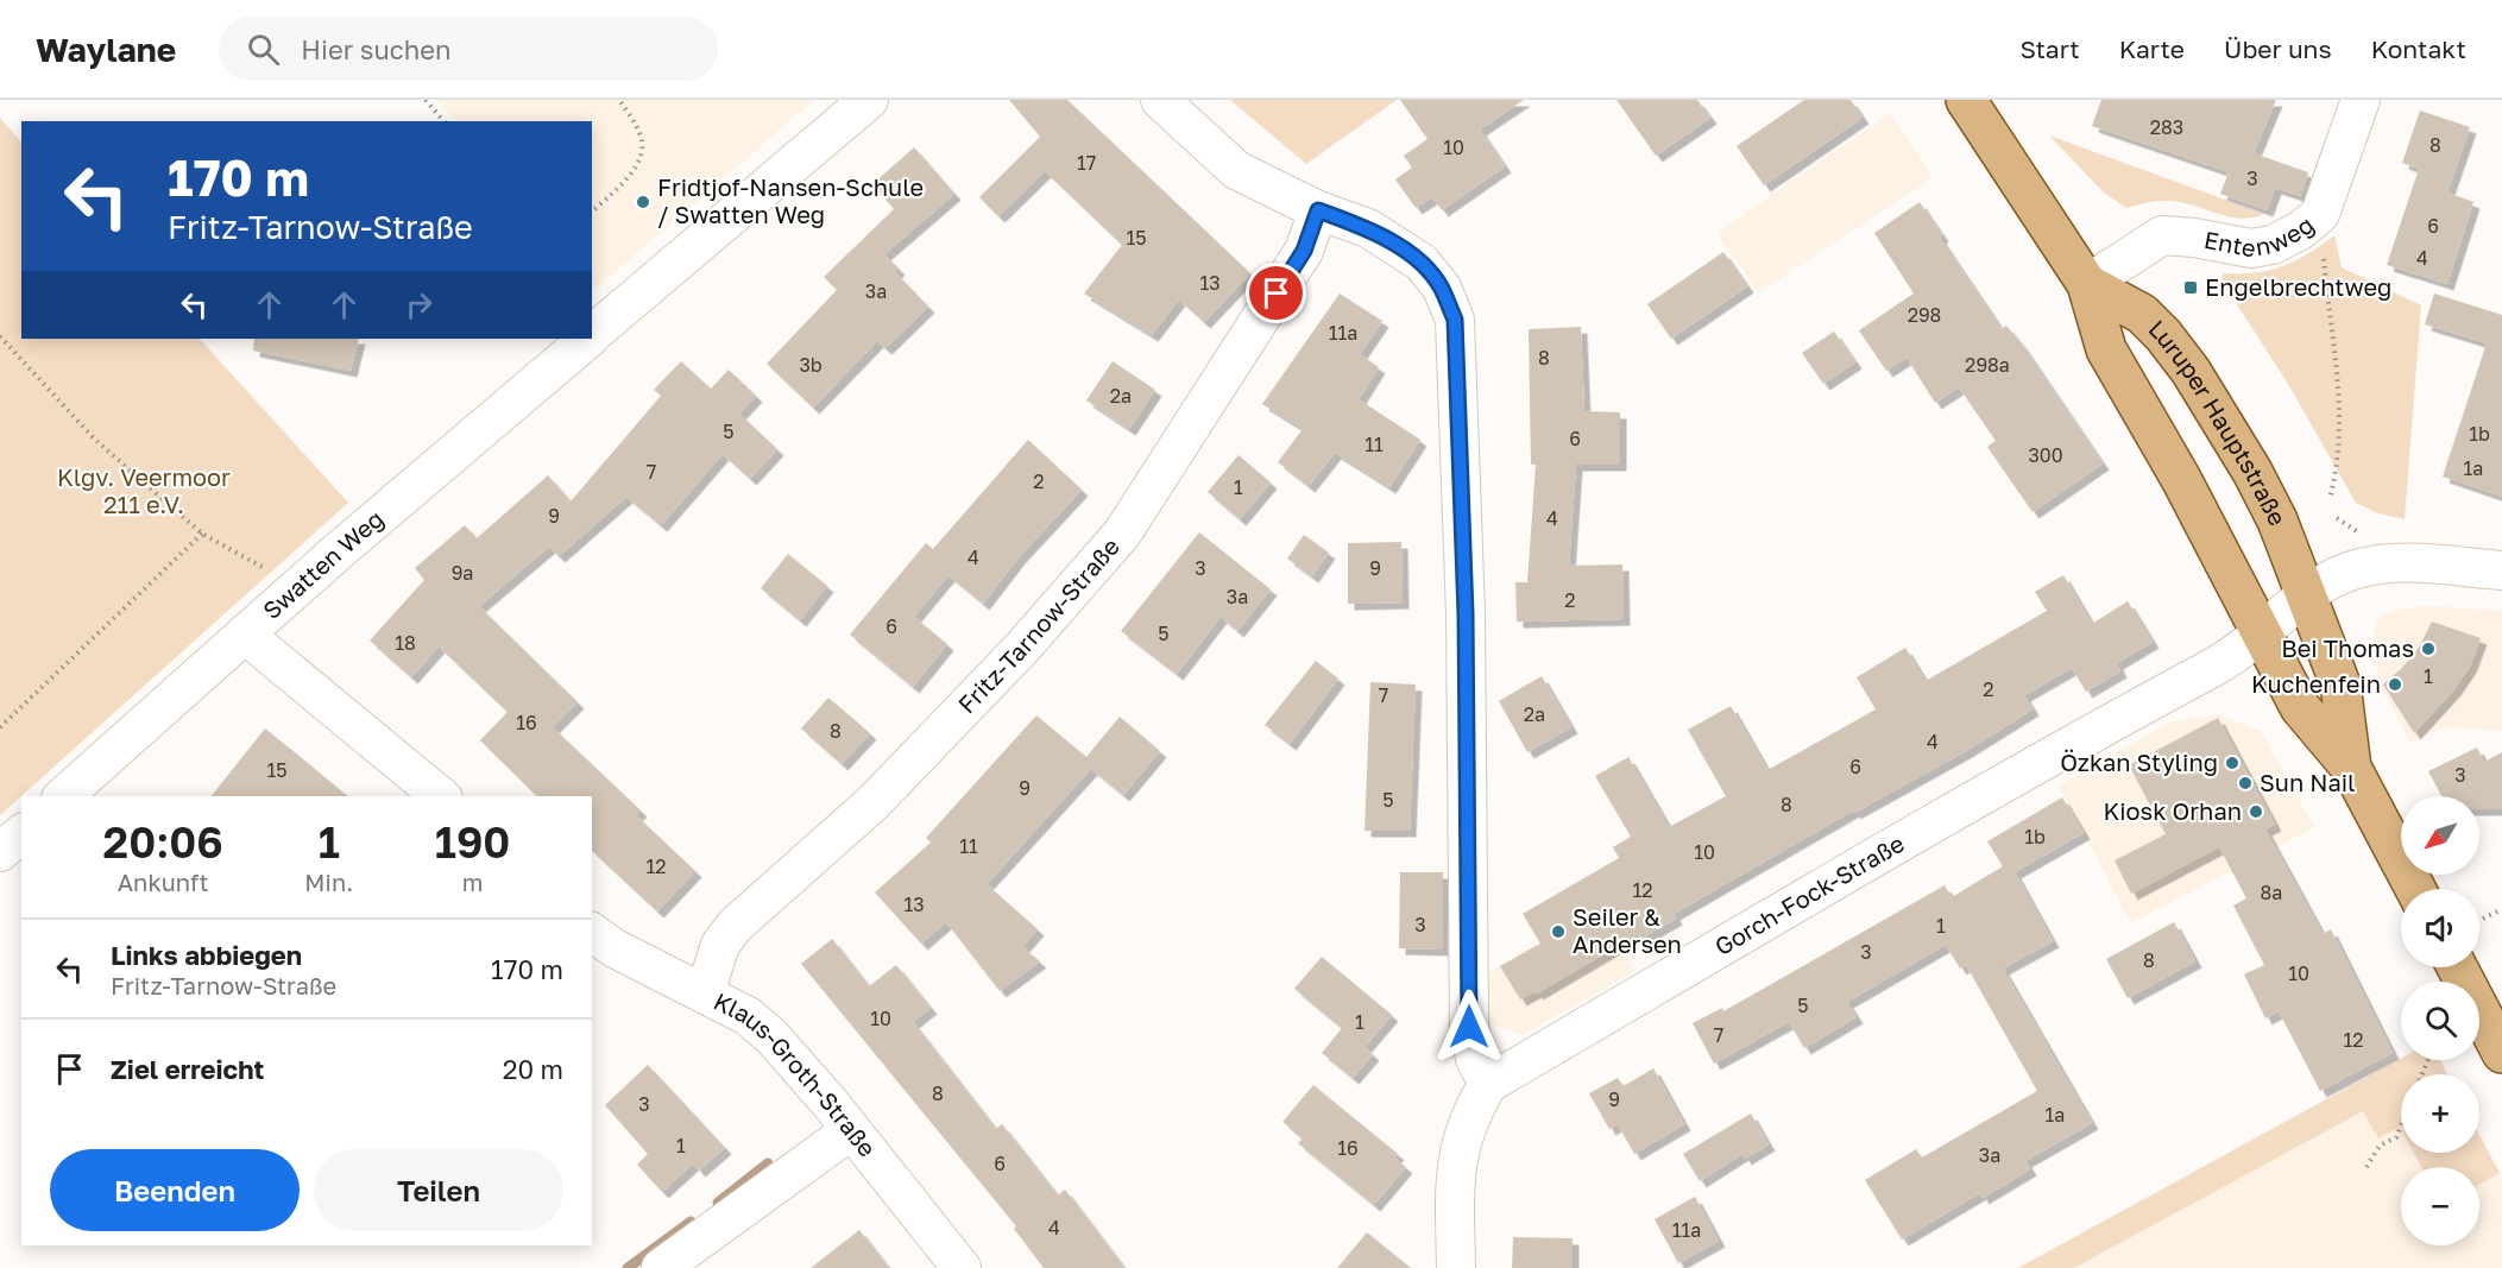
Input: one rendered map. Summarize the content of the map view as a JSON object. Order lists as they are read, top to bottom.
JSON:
{
  "streets": {
    "main road": ["Luruper Hauptstraße"],
    "street": [
      "Entenweg",
      "Swatten Weg",
      "Fritz-Tarnow-Straße",
      "Gorch-Fock-Straße",
      "Klaus-Groth-Straße"
    ]
  },
  "crossings": [
    ["Entenweg", "Luruper Hauptstraße"],
    ["Luruper Hauptstraße", "Gorch-Fock-Straße"],
    ["Fritz-Tarnow-Straße", "Klaus-Groth-Straße"]
  ],
  "parks": ["Klgv. Veermoor 211 e.V."],
  "places": {
    "other": [
      "Fridtjof-Nansen-Schule / Swatten Weg",
      "Bei Thomas",
      "Kuchenfein",
      "Özkan Styling",
      "Sun Nail",
      "Kiosk Orhan",
      "Seiler & Andersen"
    ],
    "transit": ["Engelbrechtweg"]
  },
  "house_numbers": [
    "283",
    "8",
    "10",
    "17",
    "3",
    "6",
    "15",
    "4",
    "13",
    "3a",
    "298",
    "11a",
    "8",
    "3b",
    "298a",
    "2a",
    "5",
    "1b",
    "6",
    "11",
    "300",
    "1a",
    "7",
    "2",
    "1",
    "9",
    "4",
    "4",
    "3",
    "9",
    "9a",
    "3a",
    "2",
    "6",
    "5",
    "18",
    "1",
    "2",
    "7",
    "2a",
    "16",
    "8",
    "4",
    "6",
    "15",
    "3",
    "9",
    "5",
    "8",
    "1b",
    "11",
    "10",
    "12",
    "12",
    "8a",
    "13",
    "3",
    "1",
    "3",
    "8",
    "10",
    "5",
    "10",
    "1",
    "7",
    "12",
    "8",
    "9",
    "3",
    "1a",
    "1",
    "16",
    "3a",
    "6",
    "4",
    "11a"
  ],
  "north": "bottom left",
  "page": {
    "header": "Waylane",
    "search": "Hier suchen",
    "nav": [
      "Start",
      "Karte",
      "Über uns",
      "Kontakt"
    ],
    "turn": ["170 m", "Fritz-Tarnow-Straße"],
    "map_buttons": ["+", "−"],
    "eta": [
      "20:06",
      "Ankunft",
      "1",
      "Min.",
      "190",
      "m"
    ],
    "list": [
      {
        "name": "Links abbiegen",
        "note": "Fritz-Tarnow-Straße",
        "value": "170 m"
      },
      {
        "name": "Ziel erreicht",
        "value": "20 m"
      }
    ],
    "buttons": ["Beenden", "Teilen"]
  }
}
